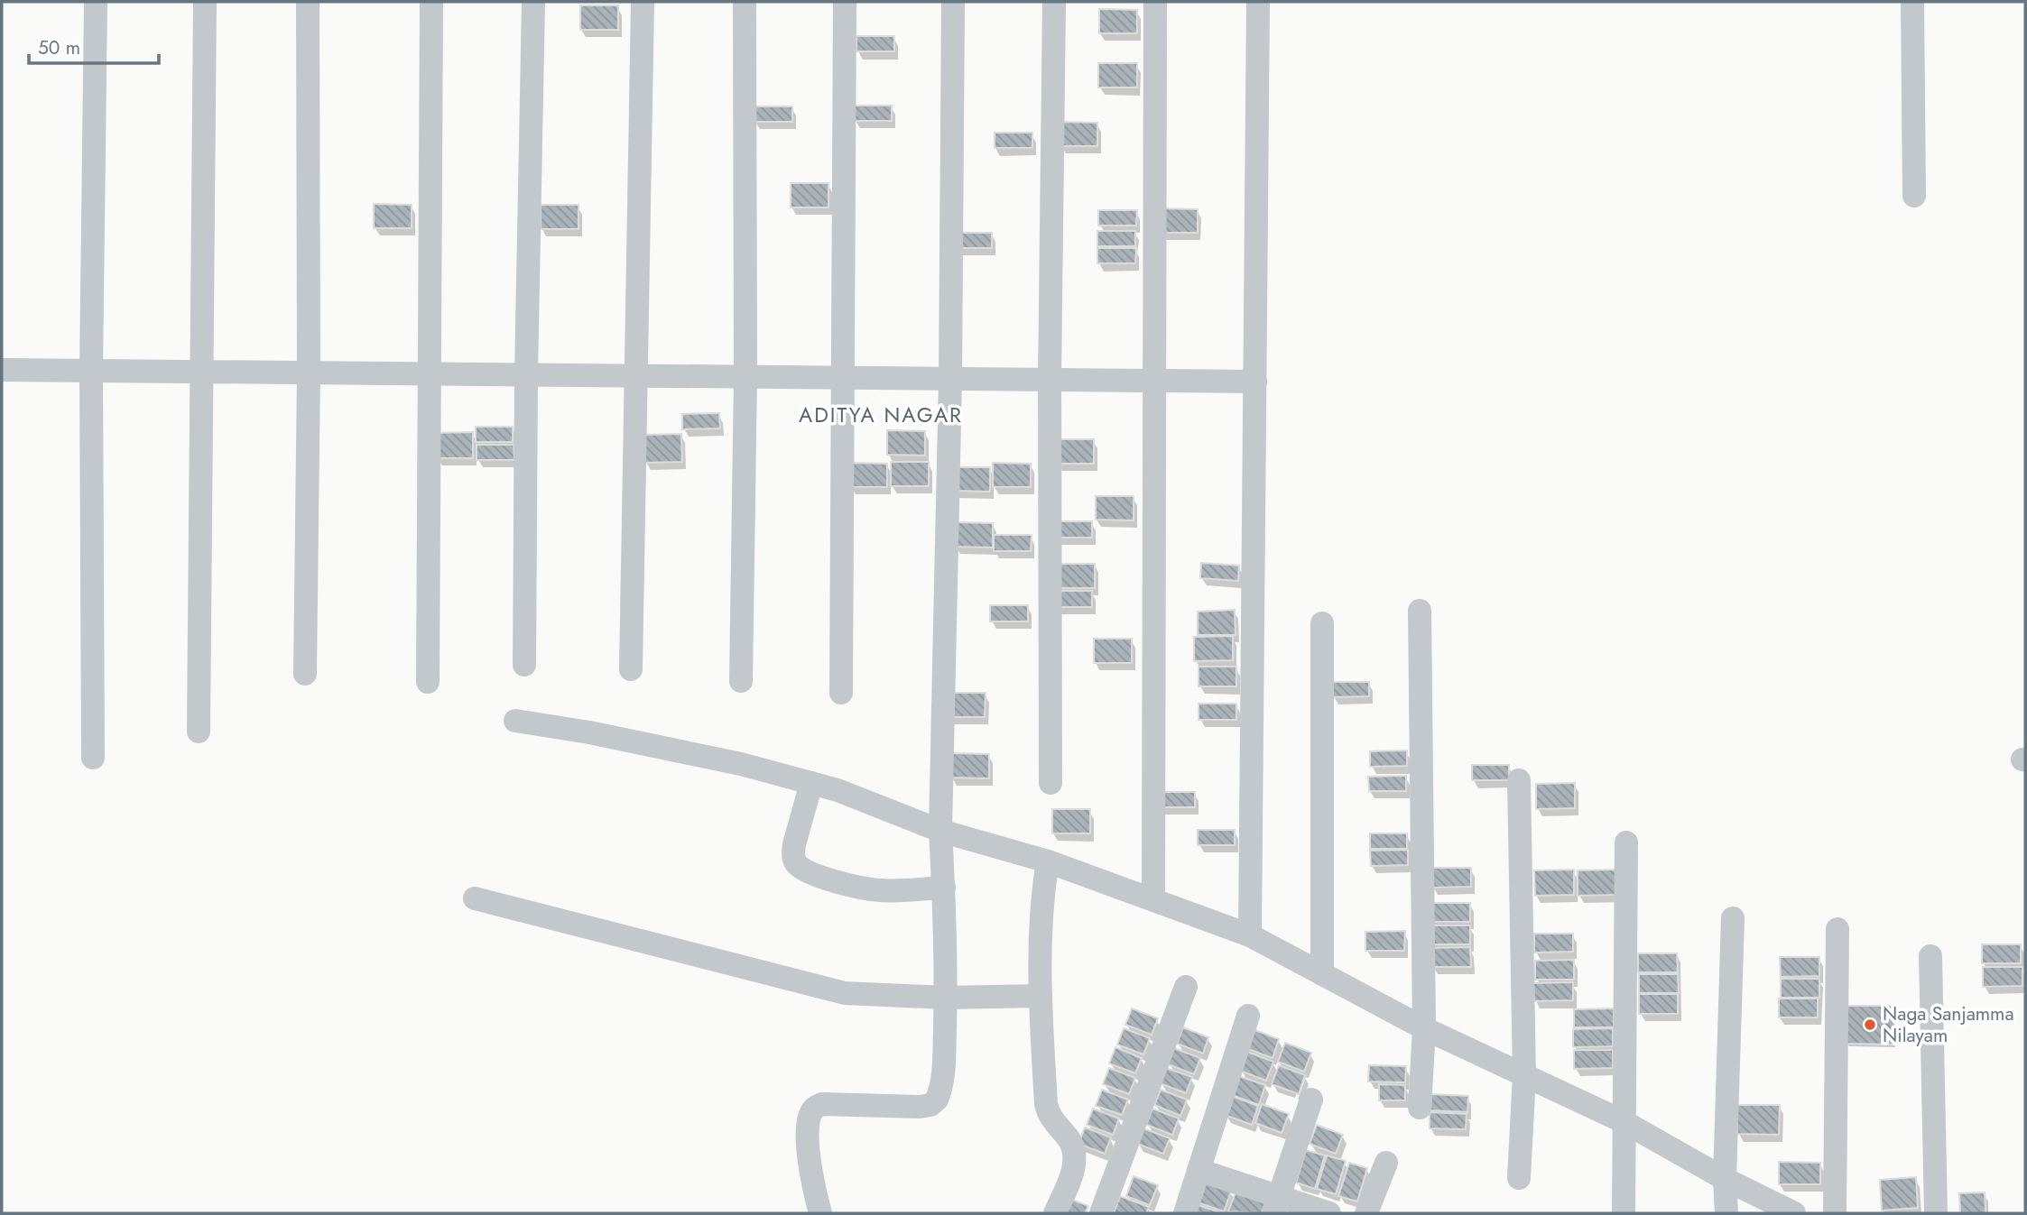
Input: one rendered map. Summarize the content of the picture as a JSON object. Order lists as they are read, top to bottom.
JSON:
{
  "districts": ["ADITYA NAGAR"],
  "places": ["Naga Sanjamma Nilayam"],
  "scale_bar": "50 m"
}
